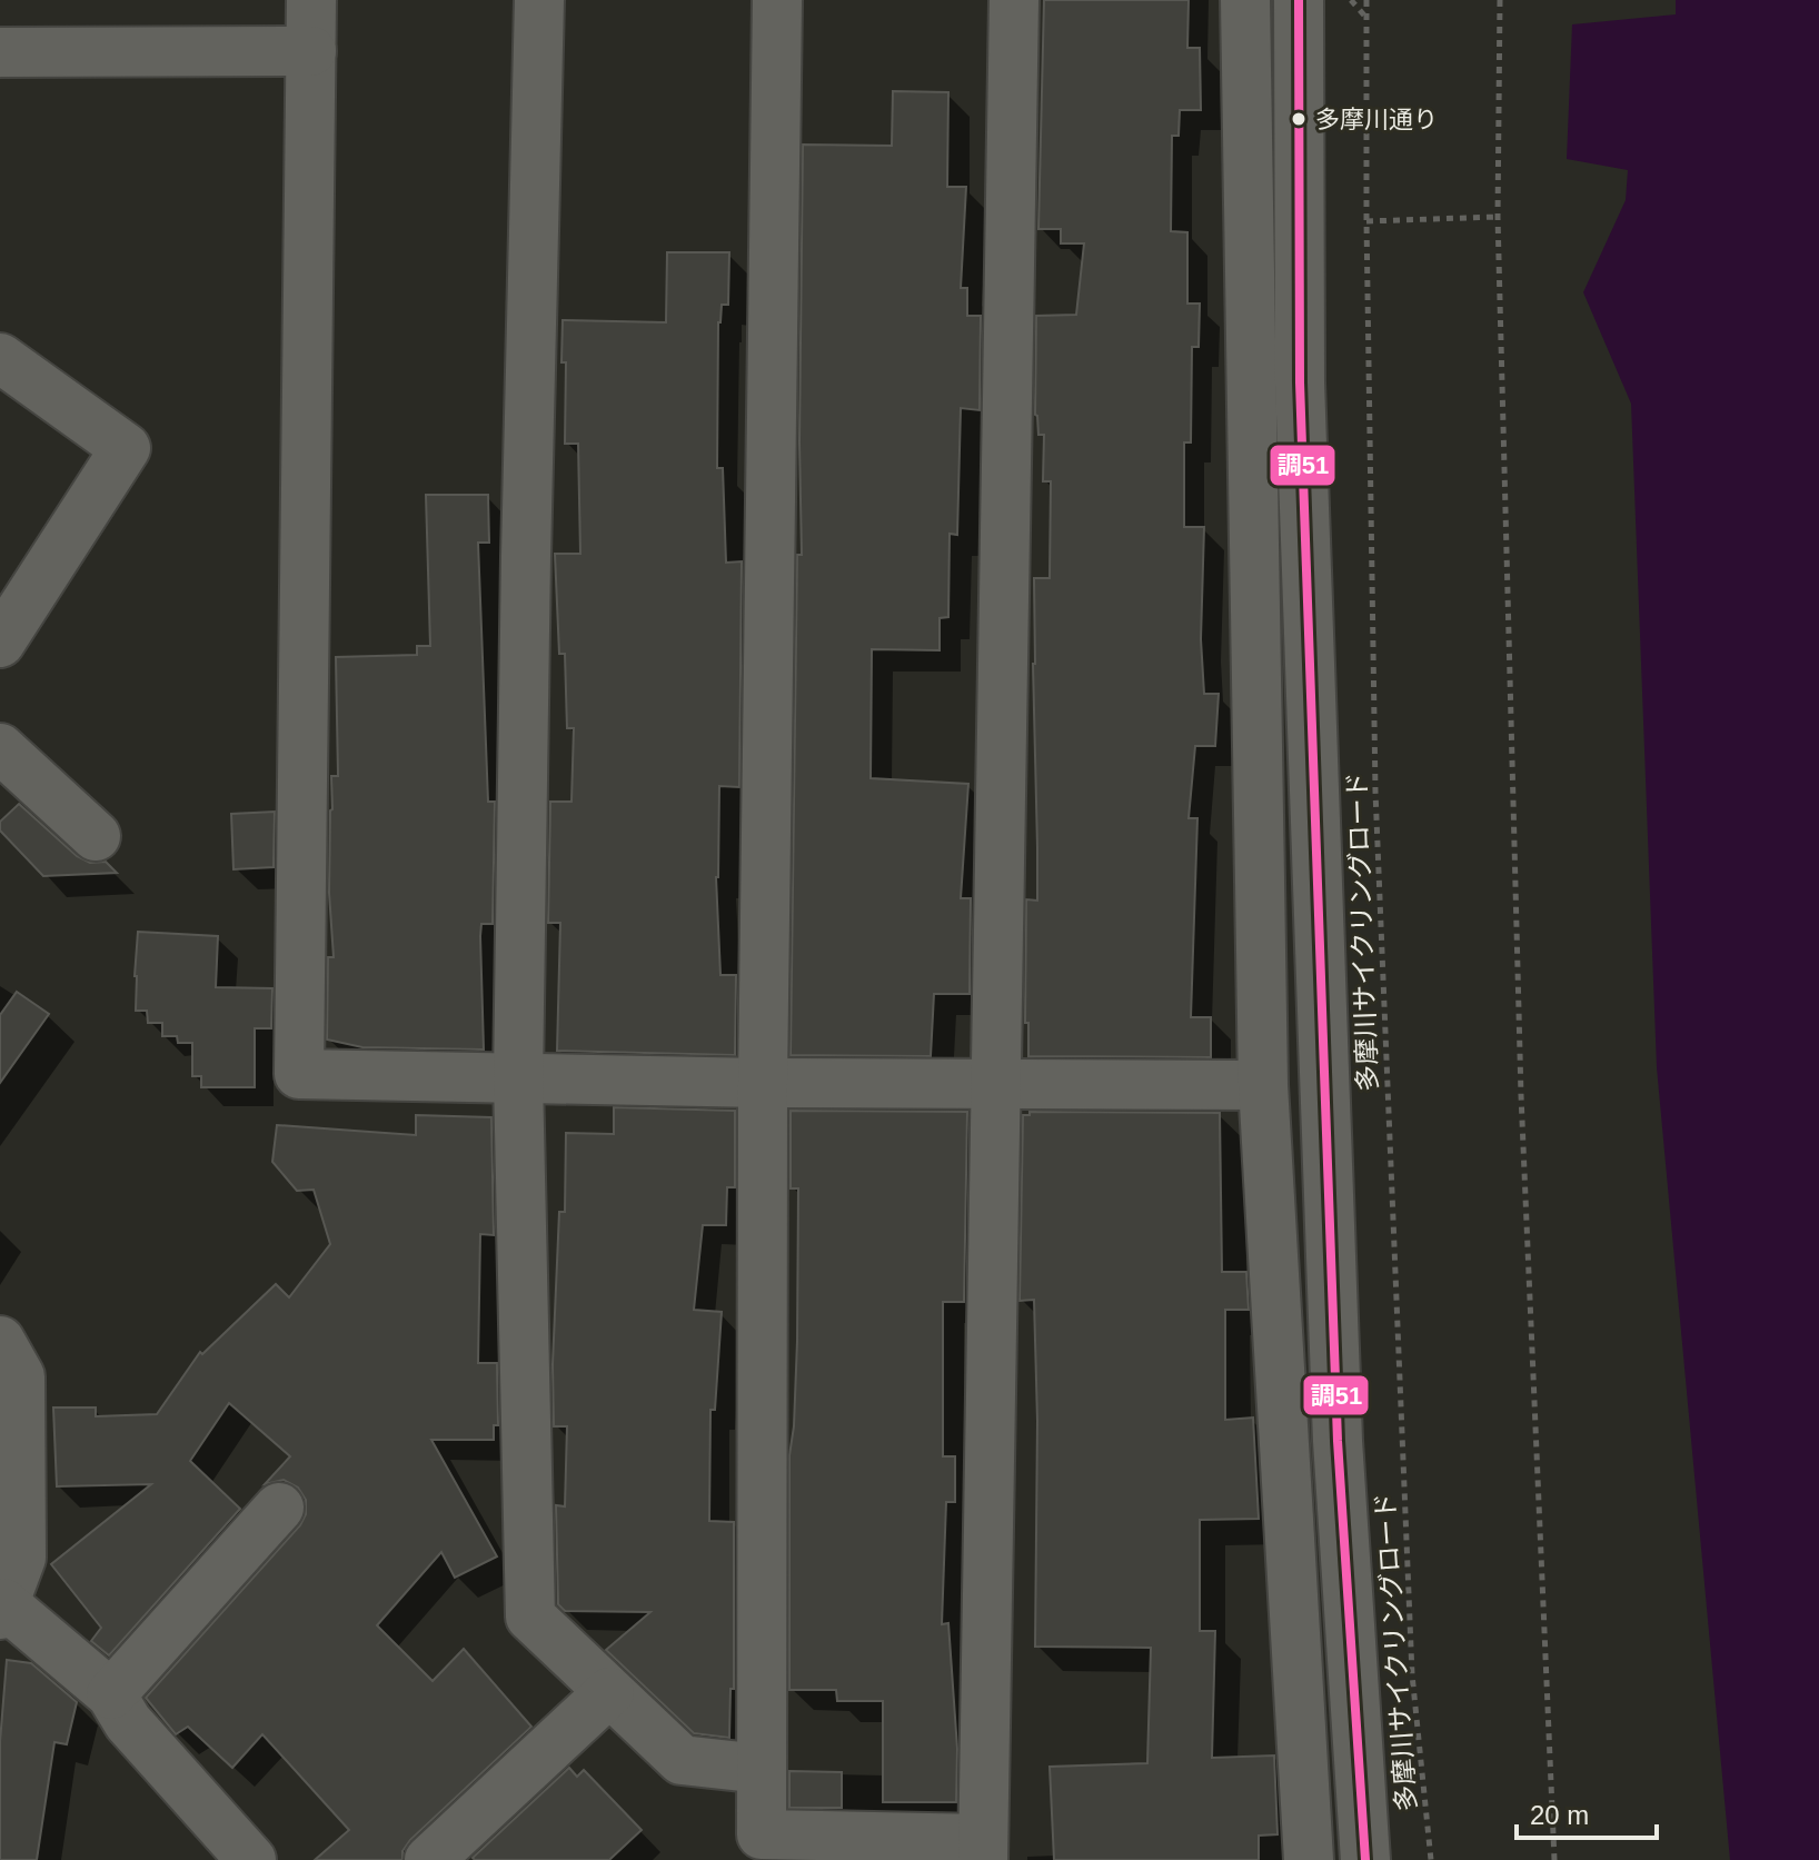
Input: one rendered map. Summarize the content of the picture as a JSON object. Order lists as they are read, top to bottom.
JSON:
{
  "streets": {
    "path": ["多摩川サイクリングロード"]
  },
  "places": ["多摩川通り"],
  "lines": ["transit line 調51"],
  "scale_bar": "20 m"
}
